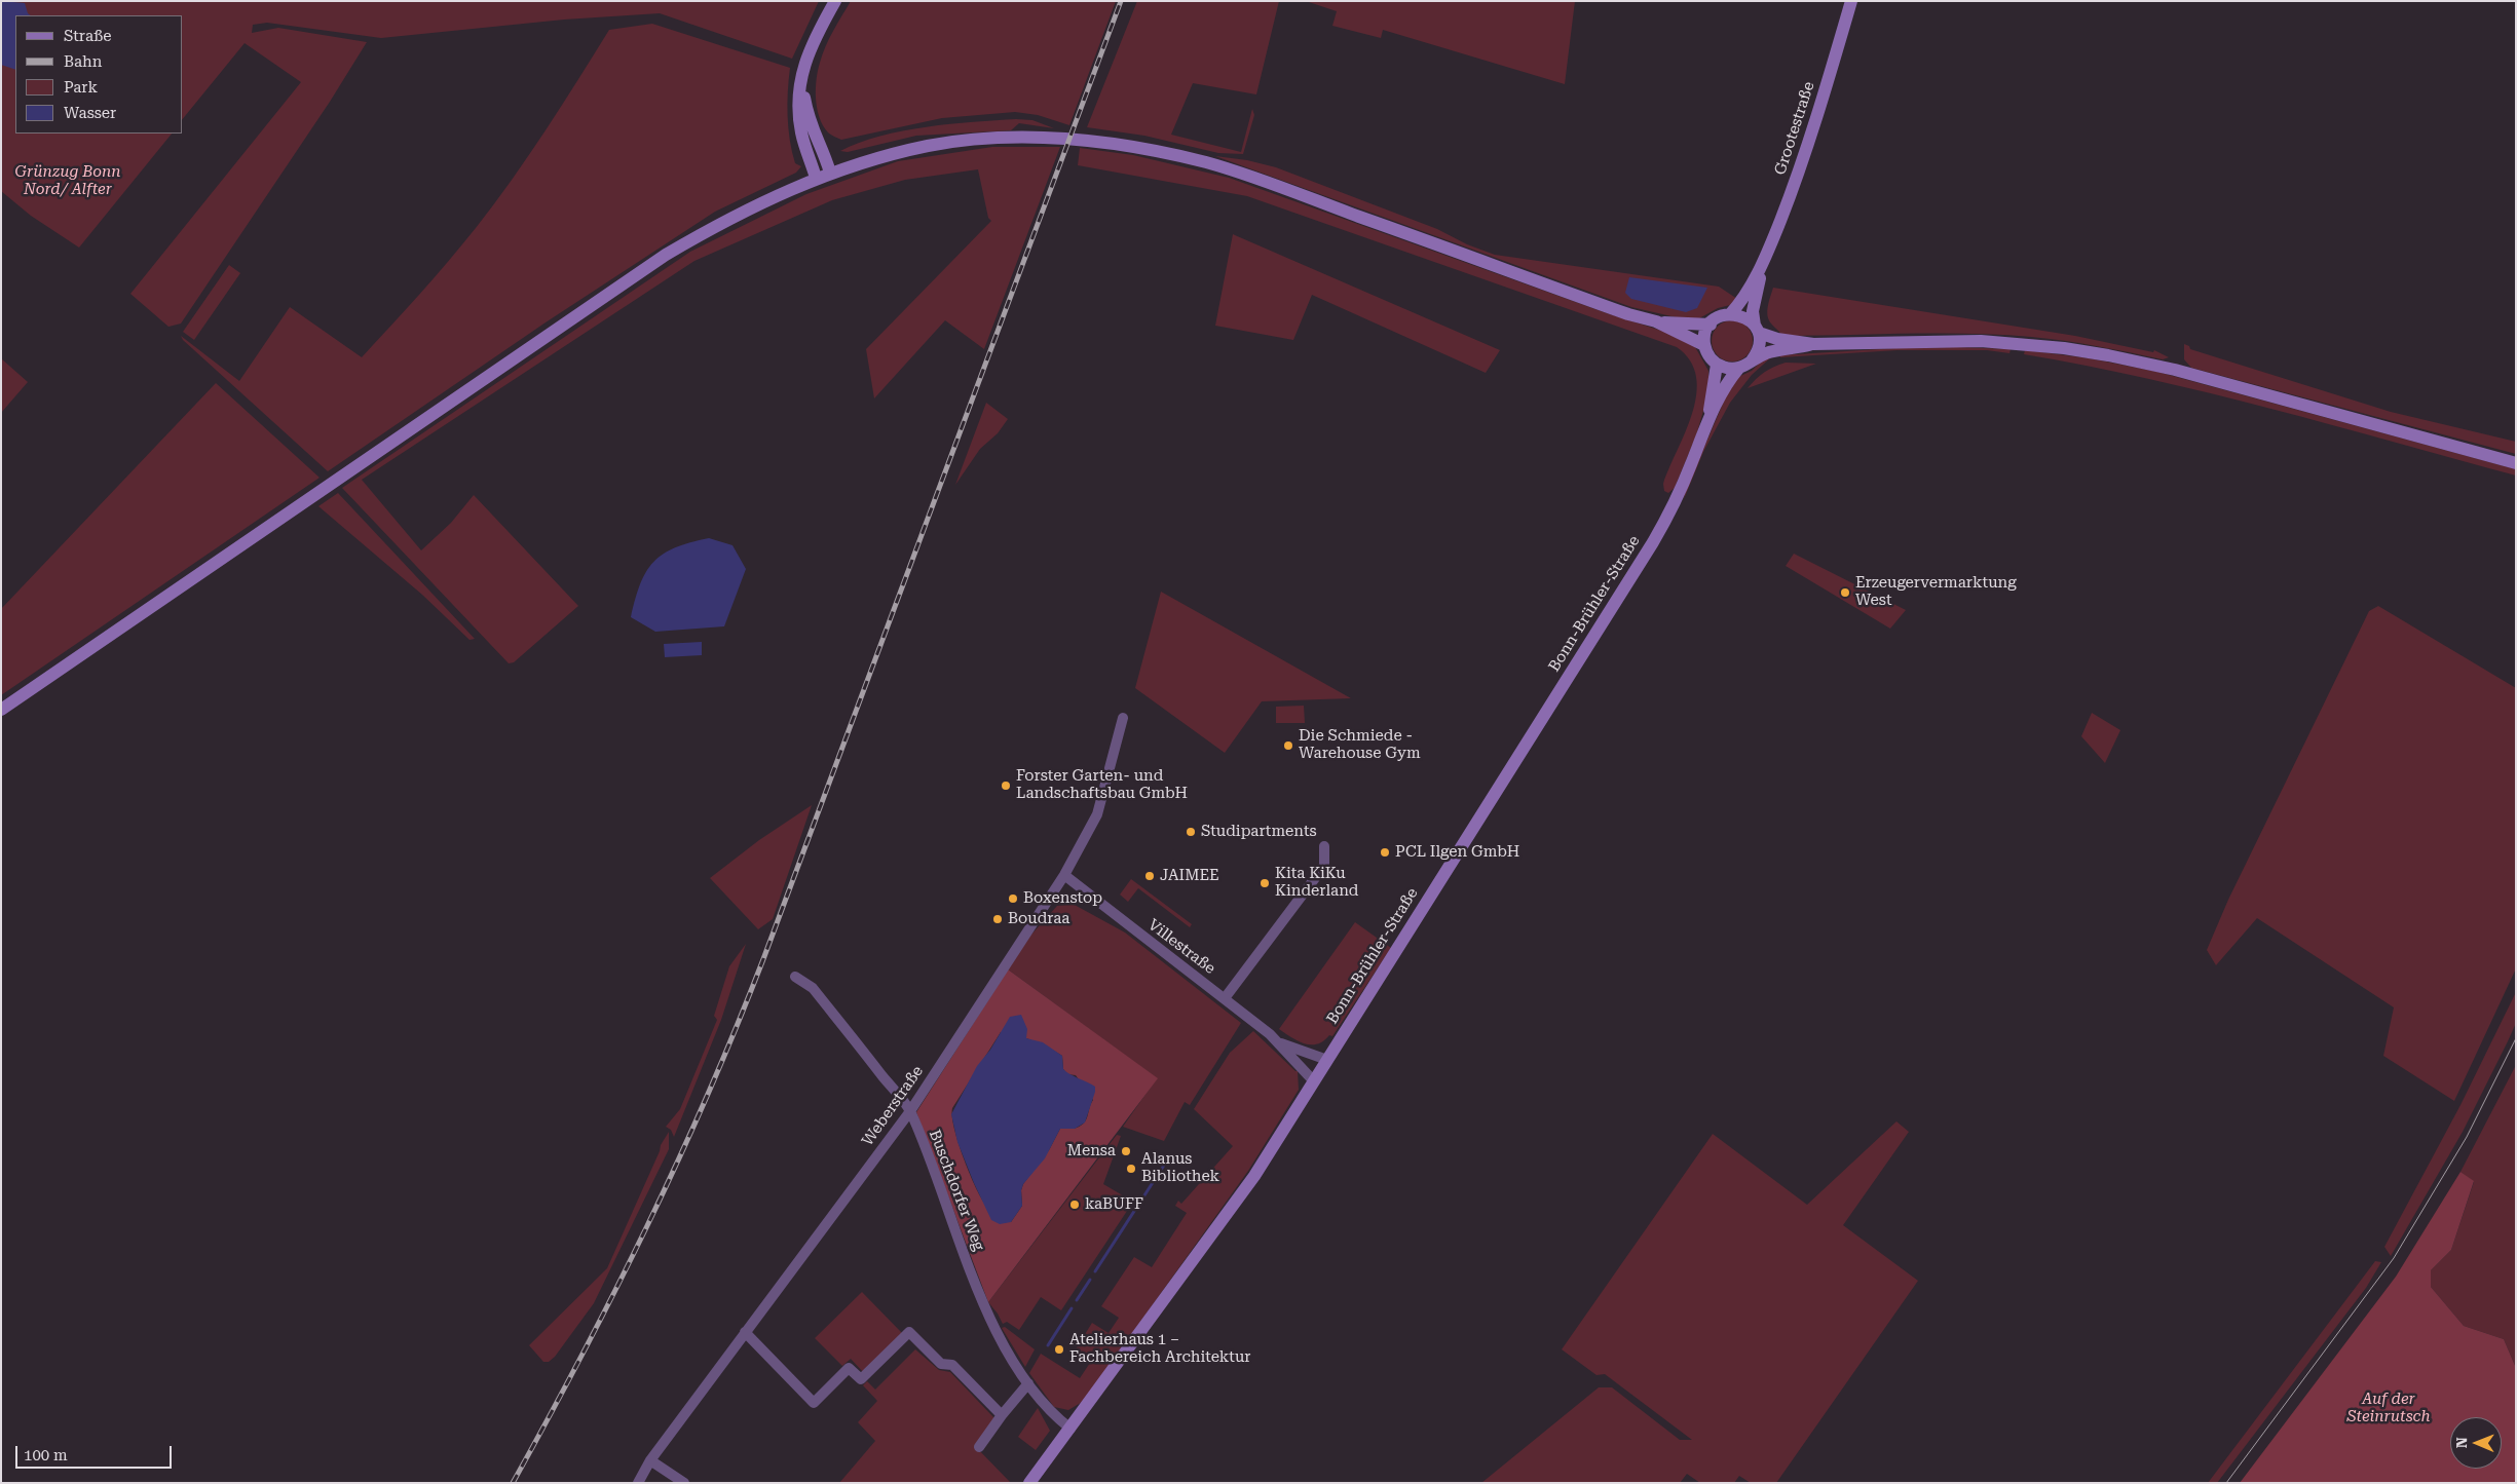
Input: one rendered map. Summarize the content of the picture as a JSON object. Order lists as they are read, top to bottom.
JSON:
{
  "streets": {
    "main road": ["Grootestraße", "Bonn-Brühler-Straße"],
    "street": ["Villestraße", "Weberstraße", "Buschdorfer Weg"]
  },
  "crossings": [
    ["Grootestraße", "Bonn-Brühler-Straße"],
    ["Bonn-Brühler-Straße", "Villestraße"],
    ["Bonn-Brühler-Straße", "Buschdorfer Weg"],
    ["Villestraße", "Weberstraße"],
    ["Weberstraße", "Buschdorfer Weg"]
  ],
  "parks": ["Grünzug Bonn Nord/ Alfter", "Auf der Steinrutsch"],
  "places": [
    "Erzeugervermarktung West",
    "Die Schmiede - Warehouse Gym",
    "Forster Garten- und Landschaftsbau GmbH",
    "Studipartments",
    "PCL Ilgen GmbH",
    "JAIMEE",
    "Kita KiKu Kinderland",
    "Boxenstop",
    "Boudraa",
    "Mensa",
    "Alanus Bibliothek",
    "kaBUFF",
    "Atelierhaus 1 – Fachbereich Architektur"
  ],
  "legend": [
    "Straße",
    "Bahn",
    "Park",
    "Wasser"
  ],
  "scale_bar": "100 m",
  "north": "left"
}
